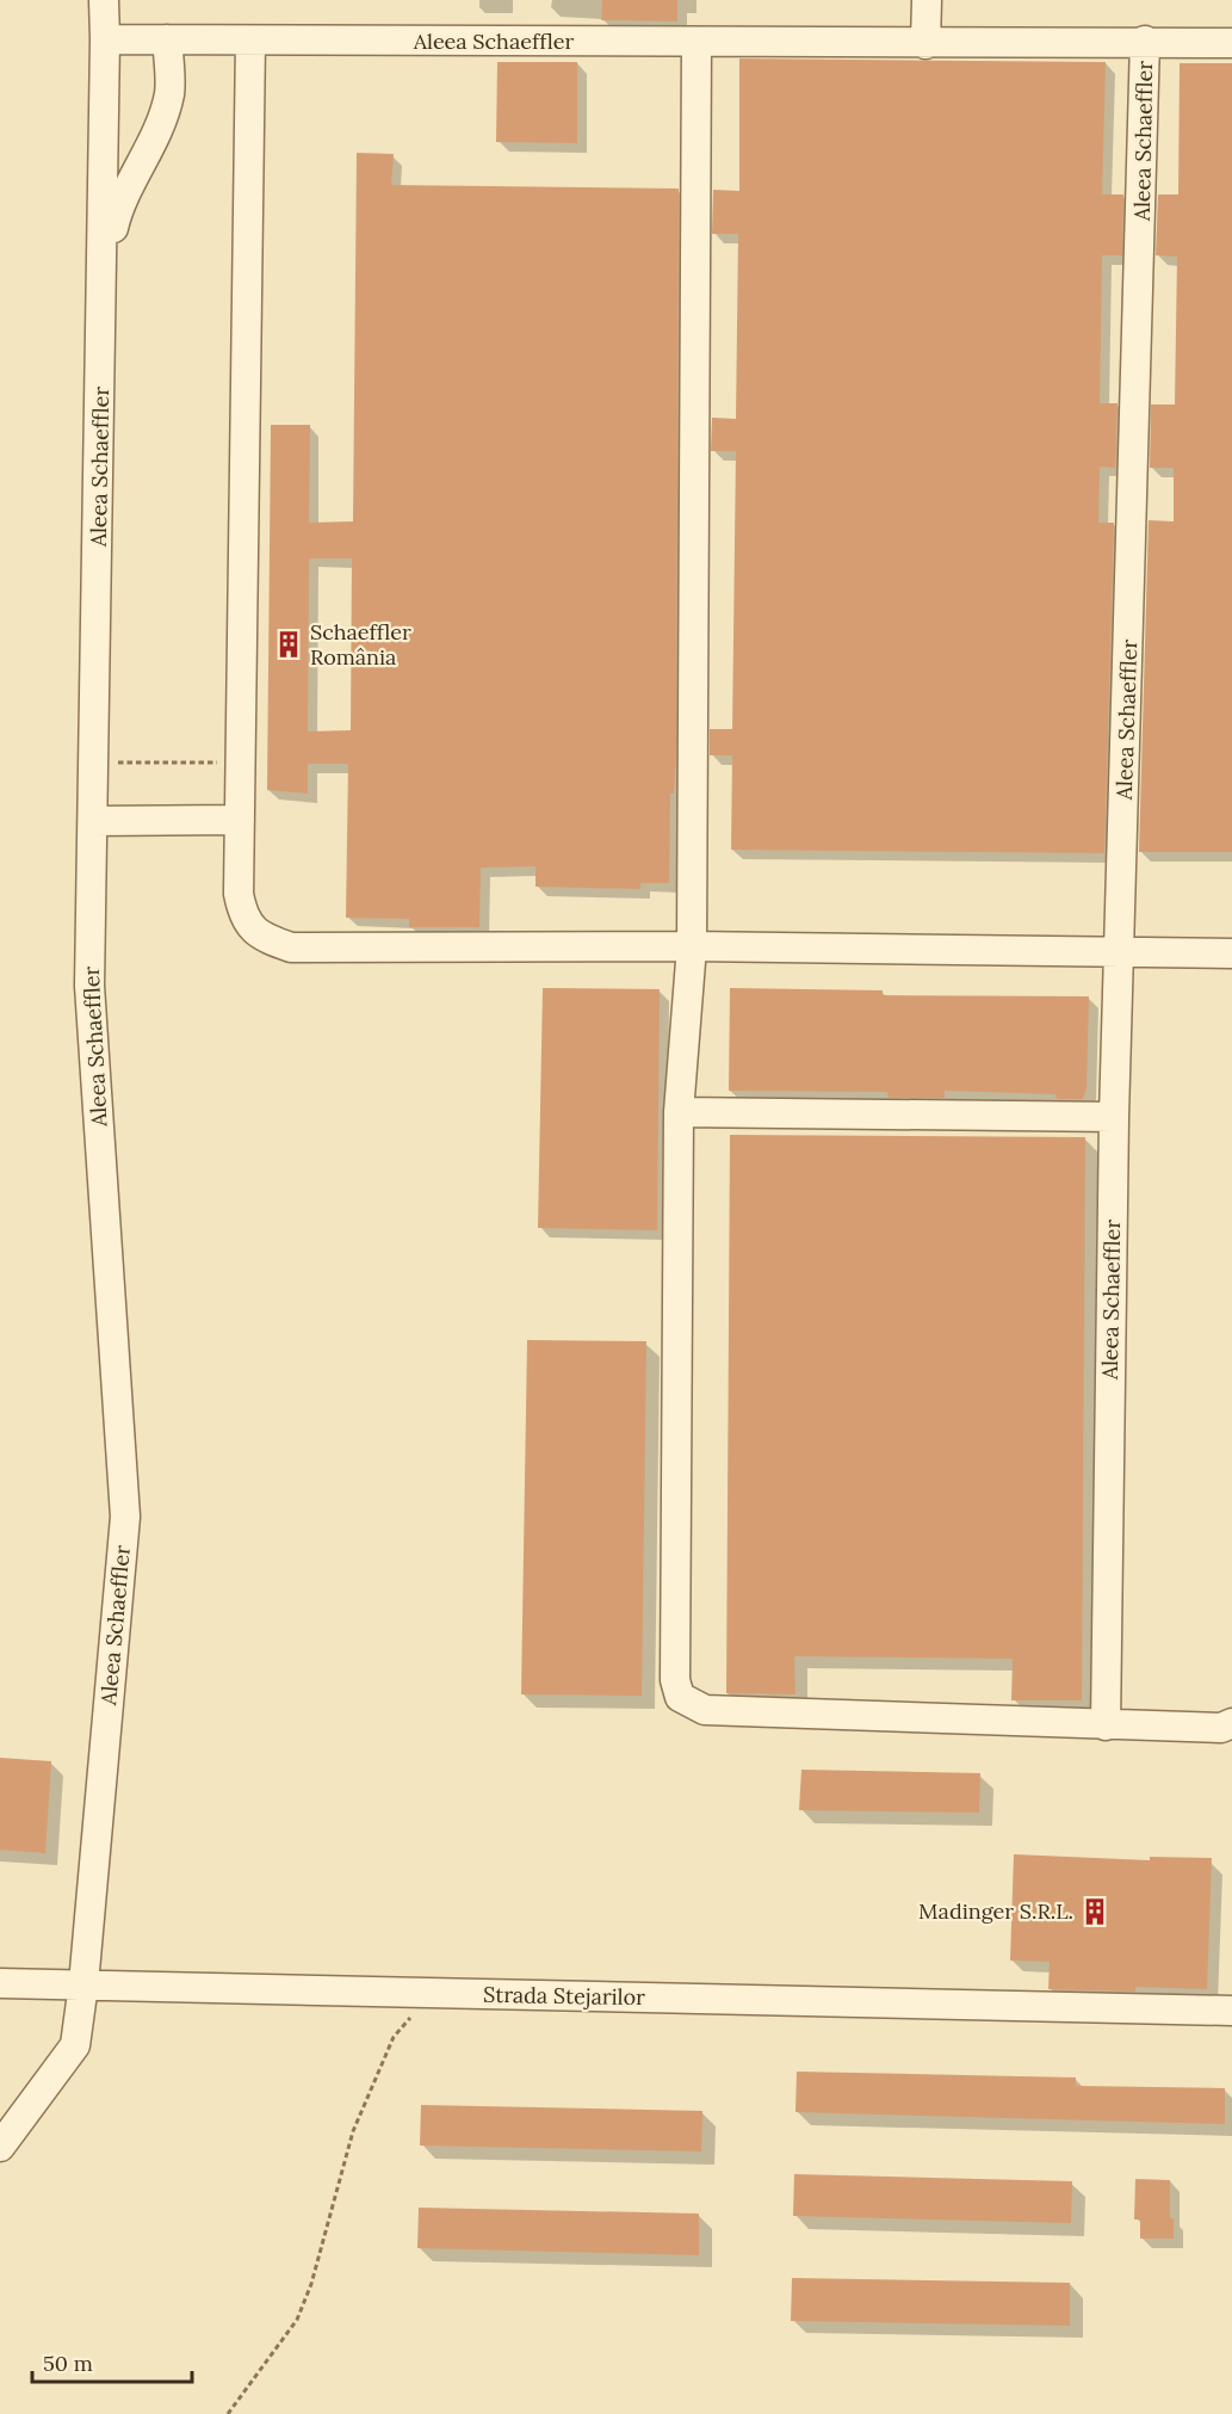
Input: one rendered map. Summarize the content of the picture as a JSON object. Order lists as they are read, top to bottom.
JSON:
{
  "streets": {
    "street": ["Aleea Schaeffler", "Strada Stejarilor"]
  },
  "crossings": [
    ["Aleea Schaeffler", "Strada Stejarilor"]
  ],
  "places": {
    "building": ["Schaeffler România", "Madinger S.R.L."]
  },
  "scale_bar": "50 m"
}
